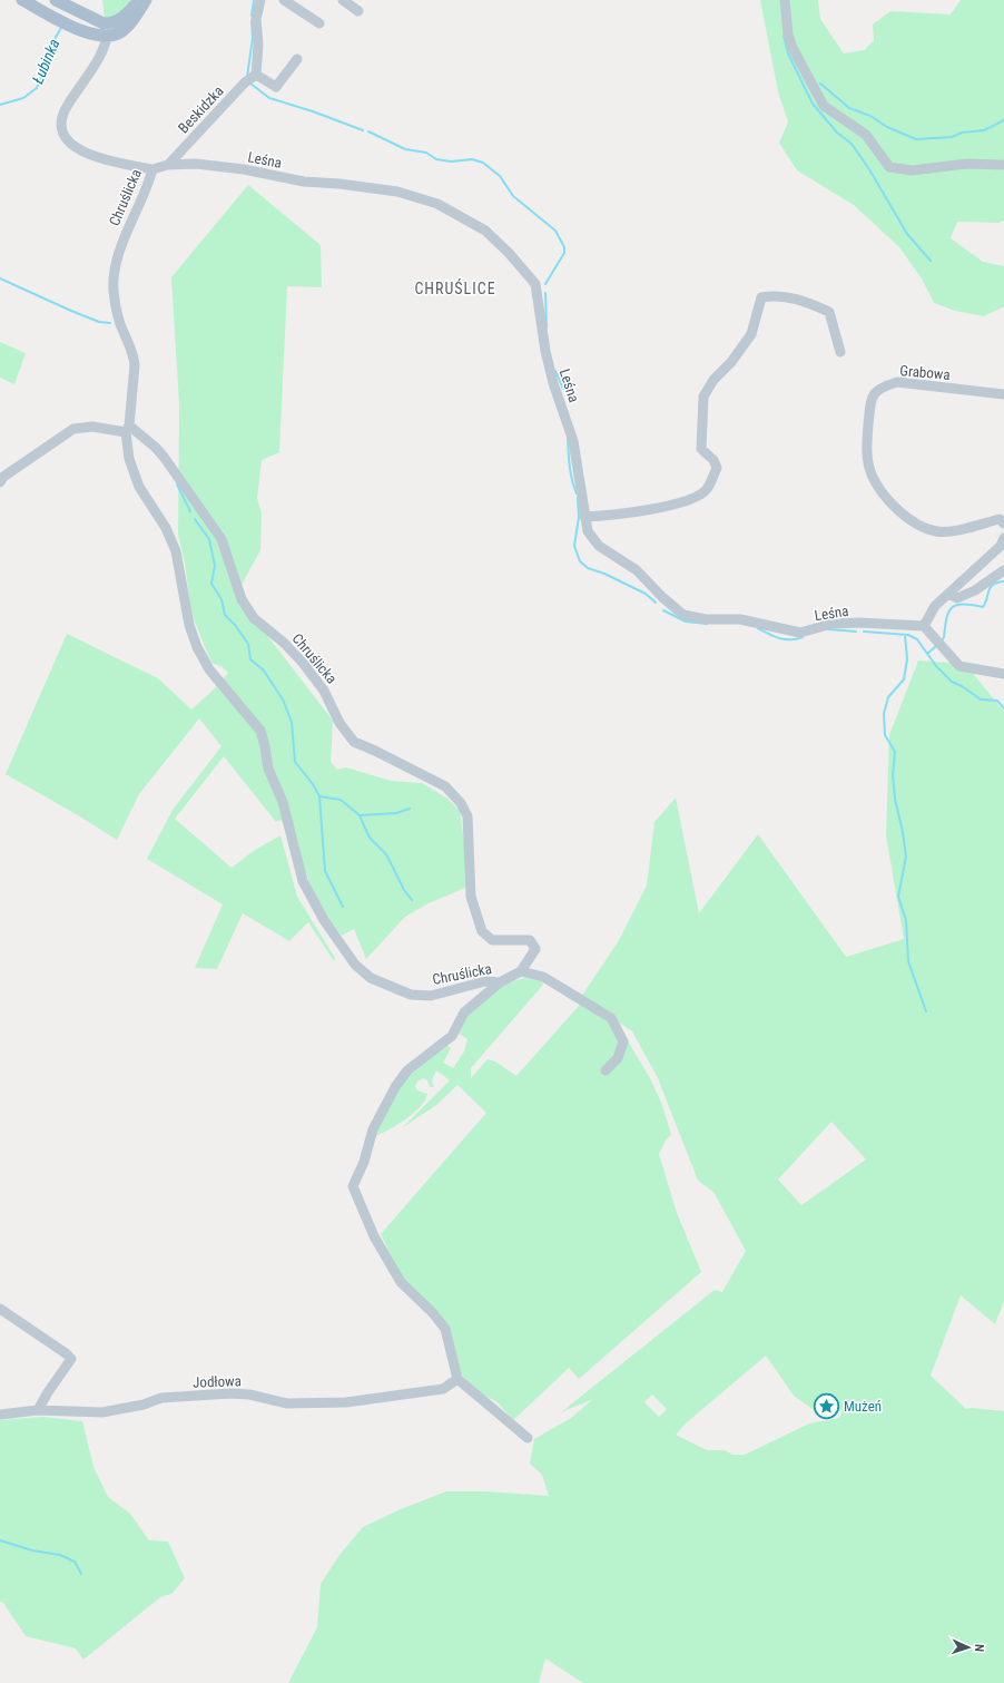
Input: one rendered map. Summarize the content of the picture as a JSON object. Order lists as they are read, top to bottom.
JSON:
{
  "streets": {
    "street": [
      "Beskidzka",
      "Leśna",
      "Chruślicka",
      "Grabowa",
      "Jodłowa"
    ]
  },
  "crossings": [
    ["Beskidzka", "Leśna"],
    ["Leśna", "Chruślicka"]
  ],
  "districts": ["CHRUŚLICE"],
  "water": ["Łubinka"],
  "places": {
    "place": ["Mużeń"]
  },
  "north": "right"
}
